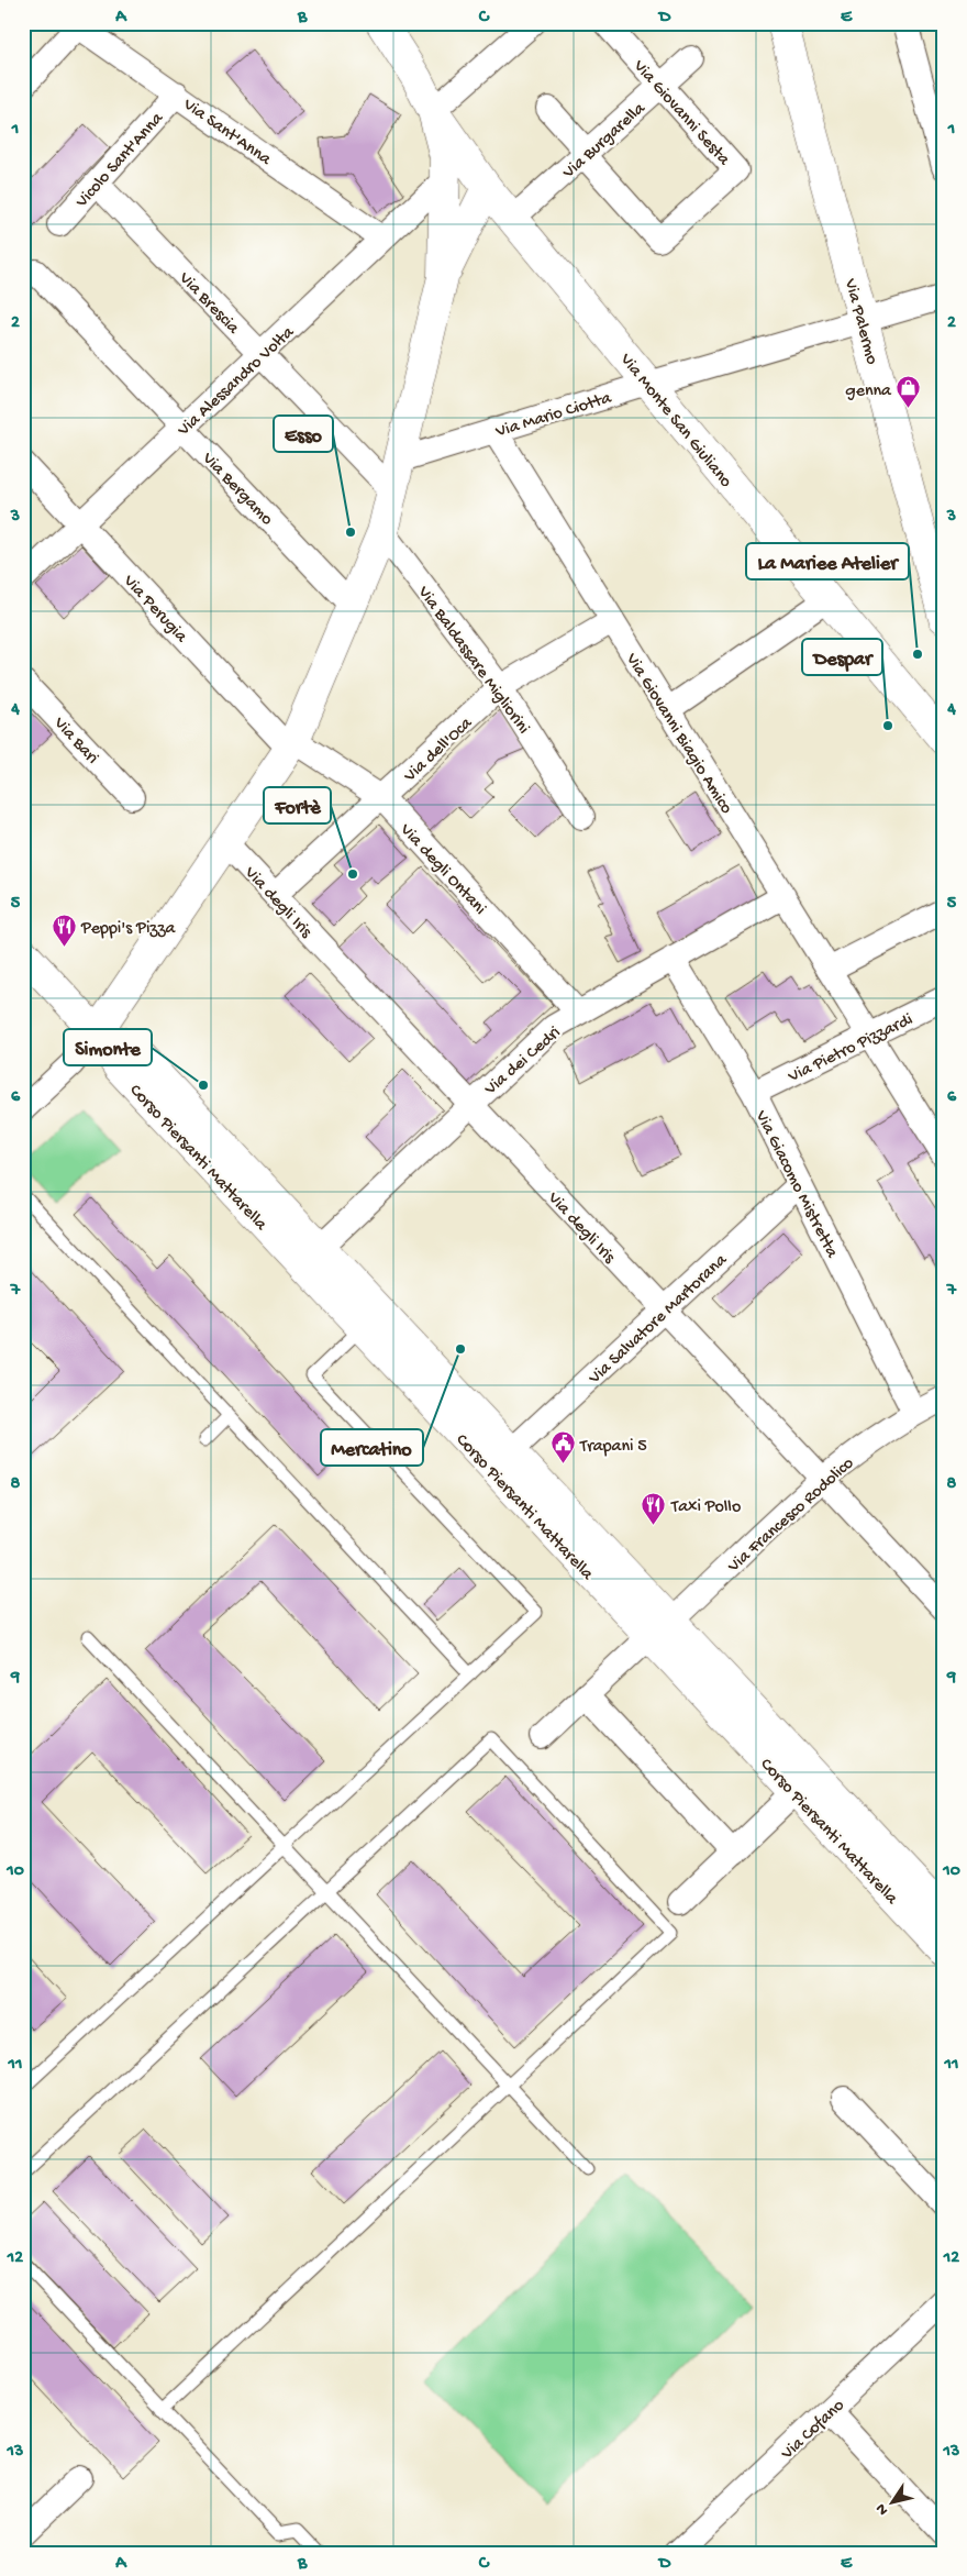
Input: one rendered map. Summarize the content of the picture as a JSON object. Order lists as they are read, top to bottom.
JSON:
{
  "streets": {
    "main road": ["Via Palermo", "Via Monte San Giuliano", "Corso Piersanti Mattarella"],
    "street": [
      "Via Giovanni Sesta",
      "Via Sant'Anna",
      "Via Burgarella",
      "Vicolo Sant'Anna",
      "Via Brescia",
      "Via Alessandro Volta",
      "Via Mario Ciotta",
      "Via Bergamo",
      "Via Perugia",
      "Via Baldassare Migliorini",
      "Via Giovanni Biagio Amico",
      "Via Bari",
      "Via dell'Oca",
      "Via degli Ontani",
      "Via degli Iris",
      "Via Pietro Pizzardi",
      "Via dei Cedri",
      "Via Giacomo Mistretta",
      "Via Salvatore Martorana",
      "Via Francesco Rodolico",
      "Via Cofano"
    ]
  },
  "crossings": [
    ["Via Giovanni Sesta", "Via Burgarella"],
    ["Via Sant'Anna", "Vicolo Sant'Anna"],
    ["Via Sant'Anna", "Via Alessandro Volta"],
    ["Via Burgarella", "Via Monte San Giuliano"],
    ["Vicolo Sant'Anna", "Via Brescia"],
    ["Via Brescia", "Via Alessandro Volta"],
    ["Via Palermo", "Via Mario Ciotta"],
    ["Via Alessandro Volta", "Via Bergamo"],
    ["Via Alessandro Volta", "Via Perugia"],
    ["Via Mario Ciotta", "Via Monte San Giuliano"],
    ["Via Mario Ciotta", "Via Giovanni Biagio Amico"],
    ["Via Perugia", "Via degli Ontani"],
    ["Via Baldassare Migliorini", "Via dell'Oca"],
    ["Via Giovanni Biagio Amico", "Via dell'Oca"],
    ["Via Giovanni Biagio Amico", "Via Pietro Pizzardi"],
    ["Via Giovanni Biagio Amico", "Via dei Cedri"],
    ["Via dell'Oca", "Via degli Ontani"],
    ["Via dell'Oca", "Via degli Iris"],
    ["Via degli Ontani", "Via dei Cedri"],
    ["Via degli Iris", "Via dei Cedri"],
    ["Via degli Iris", "Via Salvatore Martorana"],
    ["Via degli Iris", "Via Francesco Rodolico"],
    ["Via Pietro Pizzardi", "Via Giacomo Mistretta"],
    ["Via dei Cedri", "Corso Piersanti Mattarella"],
    ["Via dei Cedri", "Via Giacomo Mistretta"],
    ["Corso Piersanti Mattarella", "Via Salvatore Martorana"],
    ["Corso Piersanti Mattarella", "Via Francesco Rodolico"],
    ["Via Giacomo Mistretta", "Via Salvatore Martorana"],
    ["Via Giacomo Mistretta", "Via Francesco Rodolico"]
  ],
  "places": {
    "shop": ["genna"],
    "other": [
      "Esso",
      "La Mariee Atelier",
      "Despar",
      "Fortè",
      "Simonte",
      "Mercatino"
    ],
    "restaurant": ["Peppi's Pizza", "Taxi Pollo"],
    "public building": ["Trapani 5"]
  },
  "north": "bottom left",
  "grid": {
    "columns": [
      "A",
      "B",
      "C",
      "D",
      "E"
    ],
    "rows": [
      "1",
      "2",
      "3",
      "4",
      "5",
      "6",
      "7",
      "8",
      "9",
      "10",
      "11",
      "12",
      "13"
    ]
  }
}
